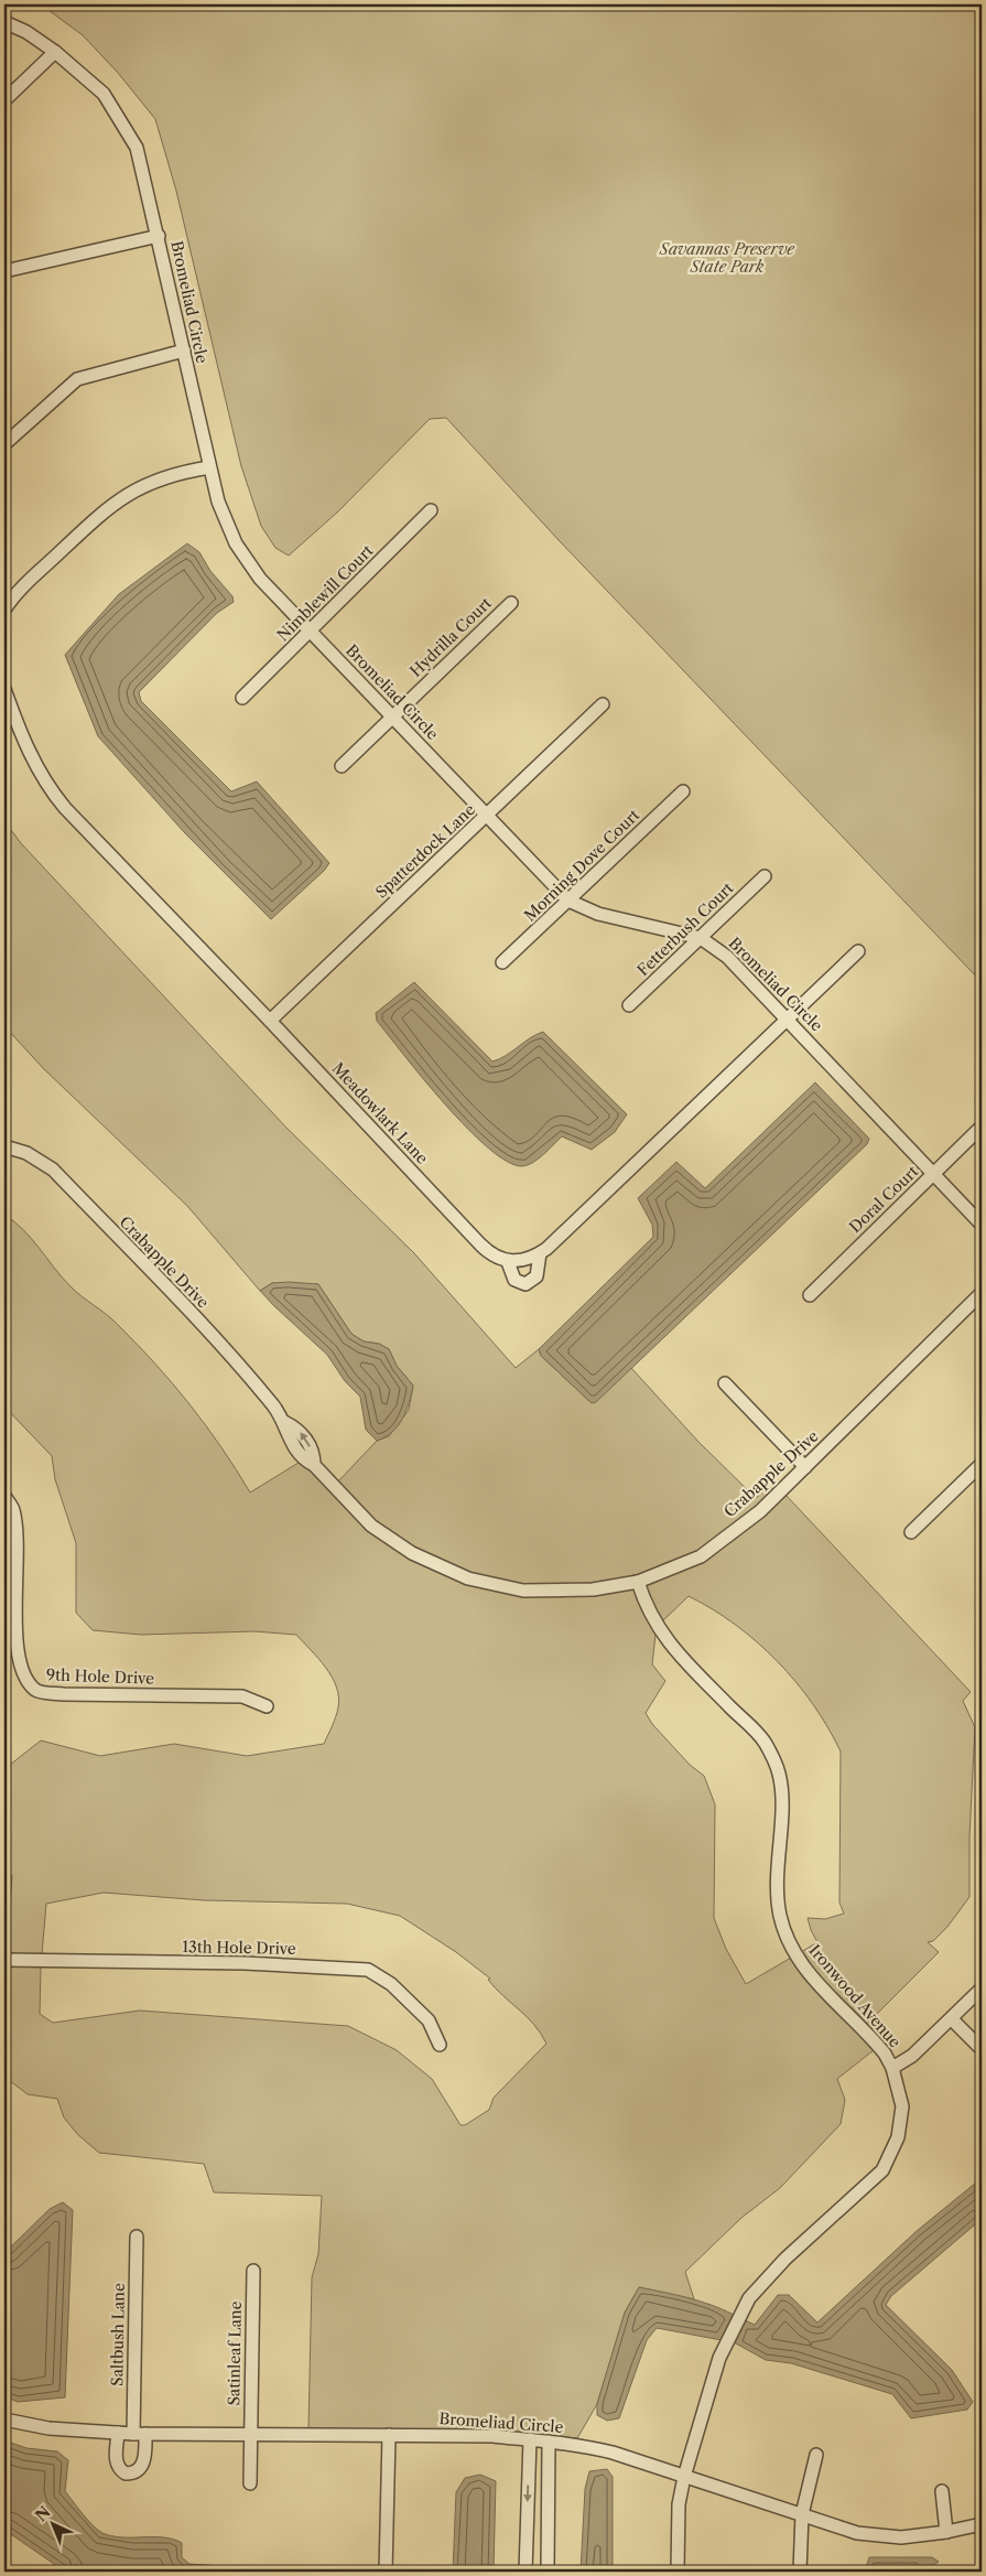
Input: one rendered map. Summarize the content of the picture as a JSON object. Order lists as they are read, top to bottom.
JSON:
{
  "streets": {
    "street": [
      "Bromeliad Circle",
      "Nimblewill Court",
      "Hydrilla Court",
      "Spatterdock Lane",
      "Morning Dove Court",
      "Fetterbush Court",
      "Meadowlark Lane",
      "Doral Court",
      "Crabapple Drive",
      "9th Hole Drive",
      "13th Hole Drive",
      "Ironwood Avenue",
      "Saltbush Lane",
      "Satinleaf Lane"
    ]
  },
  "crossings": [
    ["Bromeliad Circle", "Nimblewill Court"],
    ["Bromeliad Circle", "Hydrilla Court"],
    ["Bromeliad Circle", "Spatterdock Lane"],
    ["Bromeliad Circle", "Morning Dove Court"],
    ["Bromeliad Circle", "Fetterbush Court"],
    ["Bromeliad Circle", "Doral Court"],
    ["Bromeliad Circle", "Ironwood Avenue"],
    ["Bromeliad Circle", "Saltbush Lane"],
    ["Bromeliad Circle", "Satinleaf Lane"],
    ["Spatterdock Lane", "Meadowlark Lane"],
    ["Crabapple Drive", "Ironwood Avenue"]
  ],
  "parks": ["Savannas Preserve State Park"],
  "north": "top left"
}
